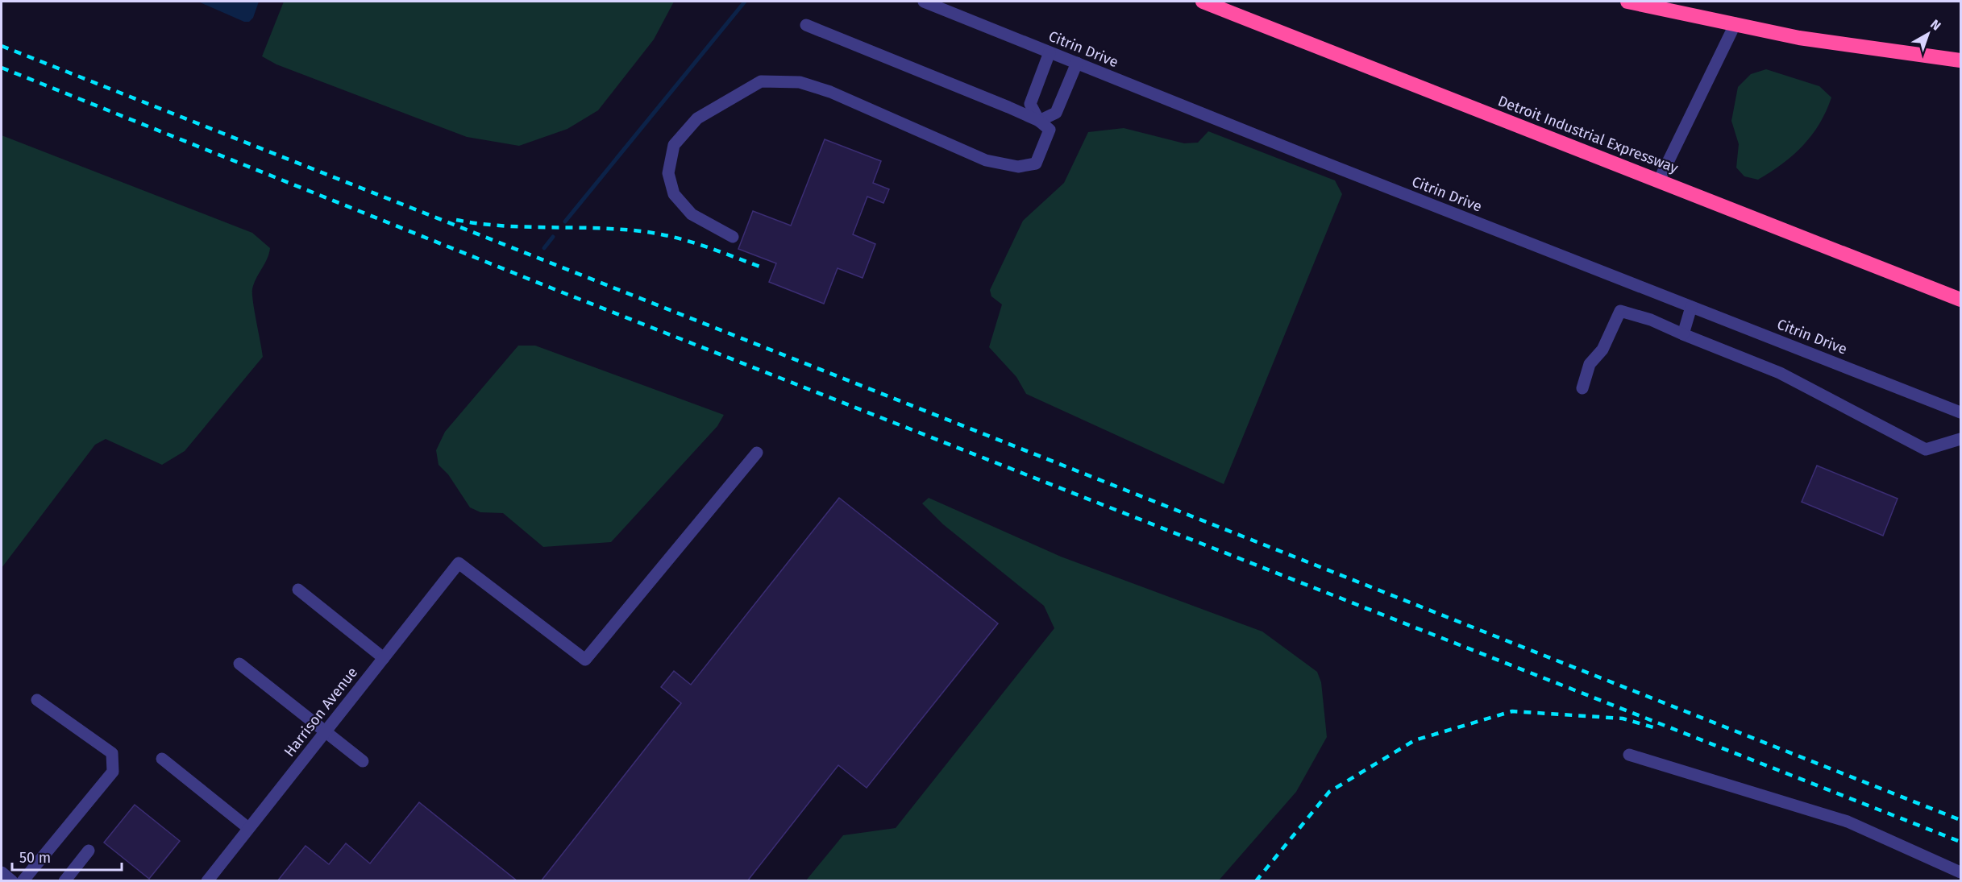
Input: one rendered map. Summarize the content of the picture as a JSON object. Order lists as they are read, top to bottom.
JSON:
{
  "streets": {
    "highway": ["Detroit Industrial Expressway"],
    "street": ["Citrin Drive", "Harrison Avenue"]
  },
  "scale_bar": "50 m",
  "north": "top right"
}
